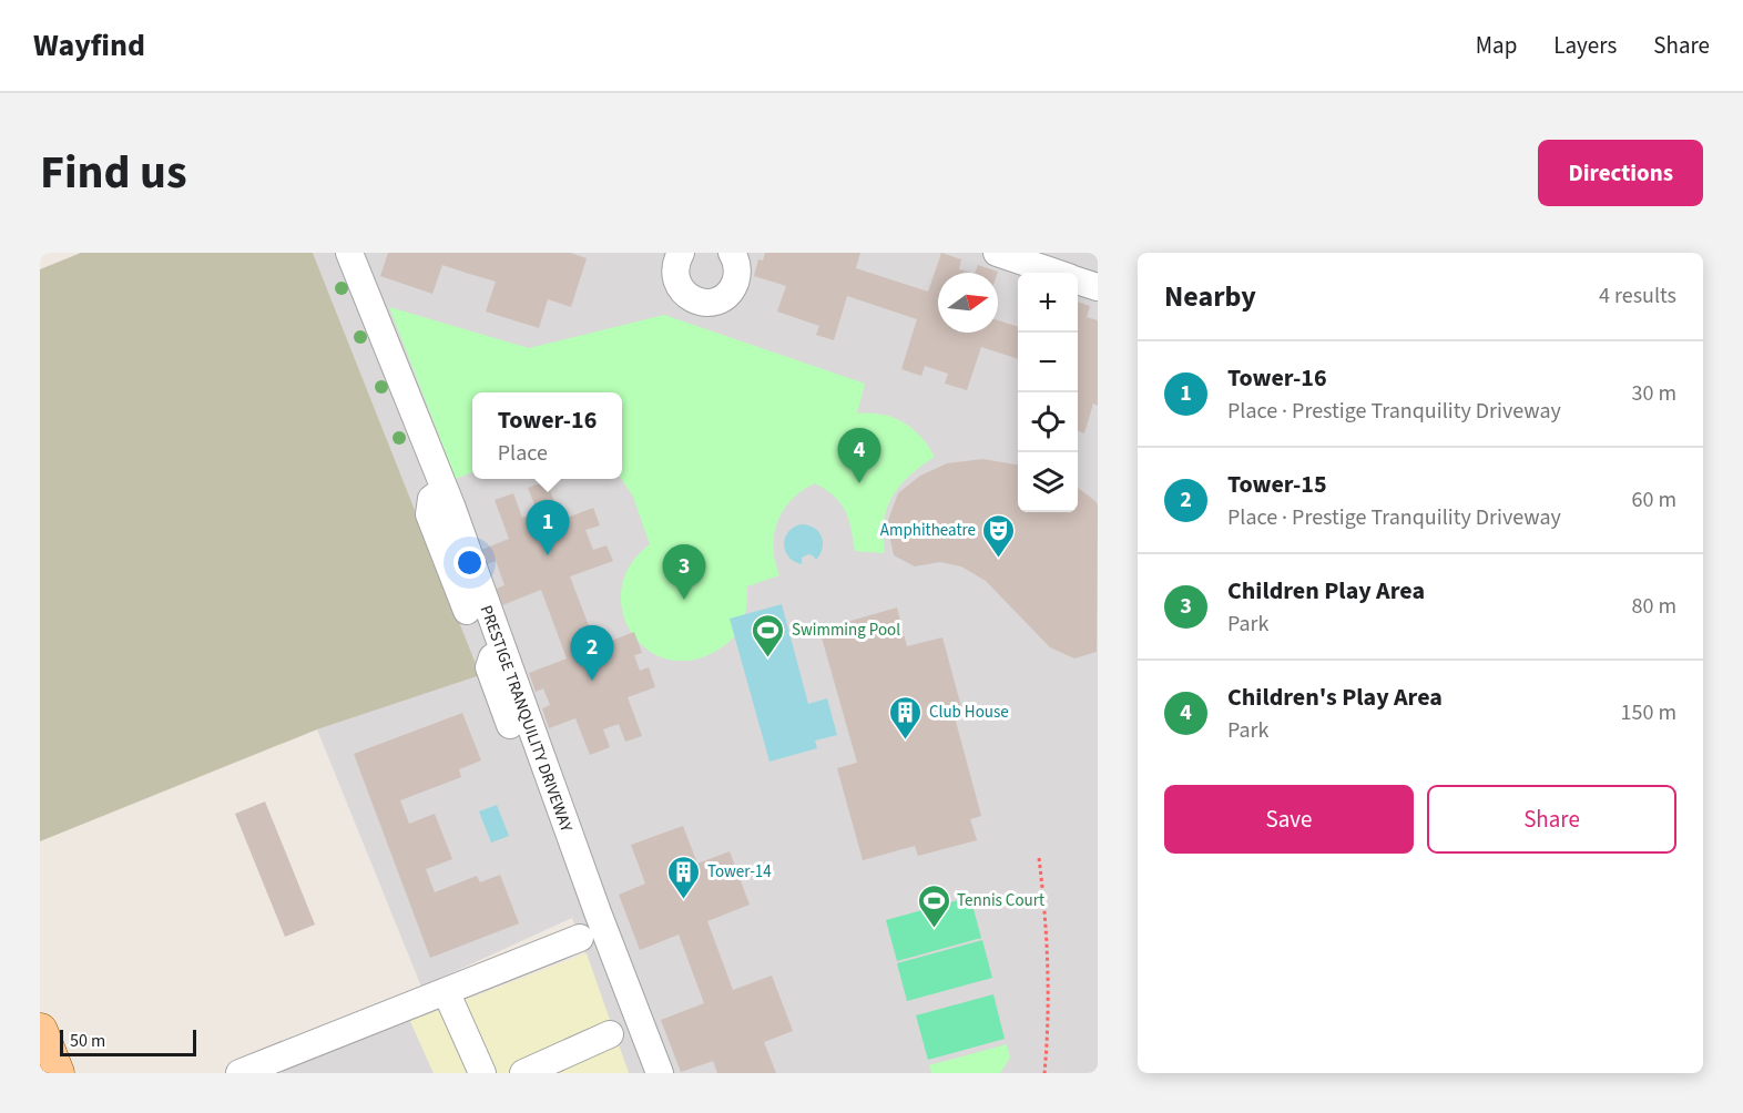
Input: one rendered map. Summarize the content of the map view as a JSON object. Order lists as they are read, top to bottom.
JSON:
{
  "streets": {
    "street": ["PRESTIGE TRANQUILITY DRIVEWAY"]
  },
  "places": {
    "theatre": ["Amphitheatre"],
    "sports": ["Swimming Pool", "Tennis Court"],
    "building": ["Club House", "Tower-14"]
  },
  "scale_bar": "50 m",
  "north": "right",
  "page": {
    "header": "Wayfind",
    "nav": ["Map", "Layers", "Share"],
    "title": "Find us",
    "buttons": [
      "Directions",
      ["Save", "Share"]
    ],
    "heading": ["Nearby", "4 results"],
    "map_buttons": ["+", "−"],
    "list": [
      {
        "mark": "1",
        "name": "Tower-16",
        "note": "Place · Prestige Tranquility Driveway",
        "value": "30 m"
      },
      {
        "mark": "2",
        "name": "Tower-15",
        "note": "Place · Prestige Tranquility Driveway",
        "value": "60 m"
      },
      {
        "mark": "3",
        "name": "Children Play Area",
        "note": "Park",
        "value": "80 m"
      },
      {
        "mark": "4",
        "name": "Children's Play Area",
        "note": "Park",
        "value": "150 m"
      }
    ],
    "popup": ["Tower-16", "Place"],
    "pins": [
      "4",
      "1",
      "3",
      "2"
    ],
    "scale": "50 m"
  }
}
